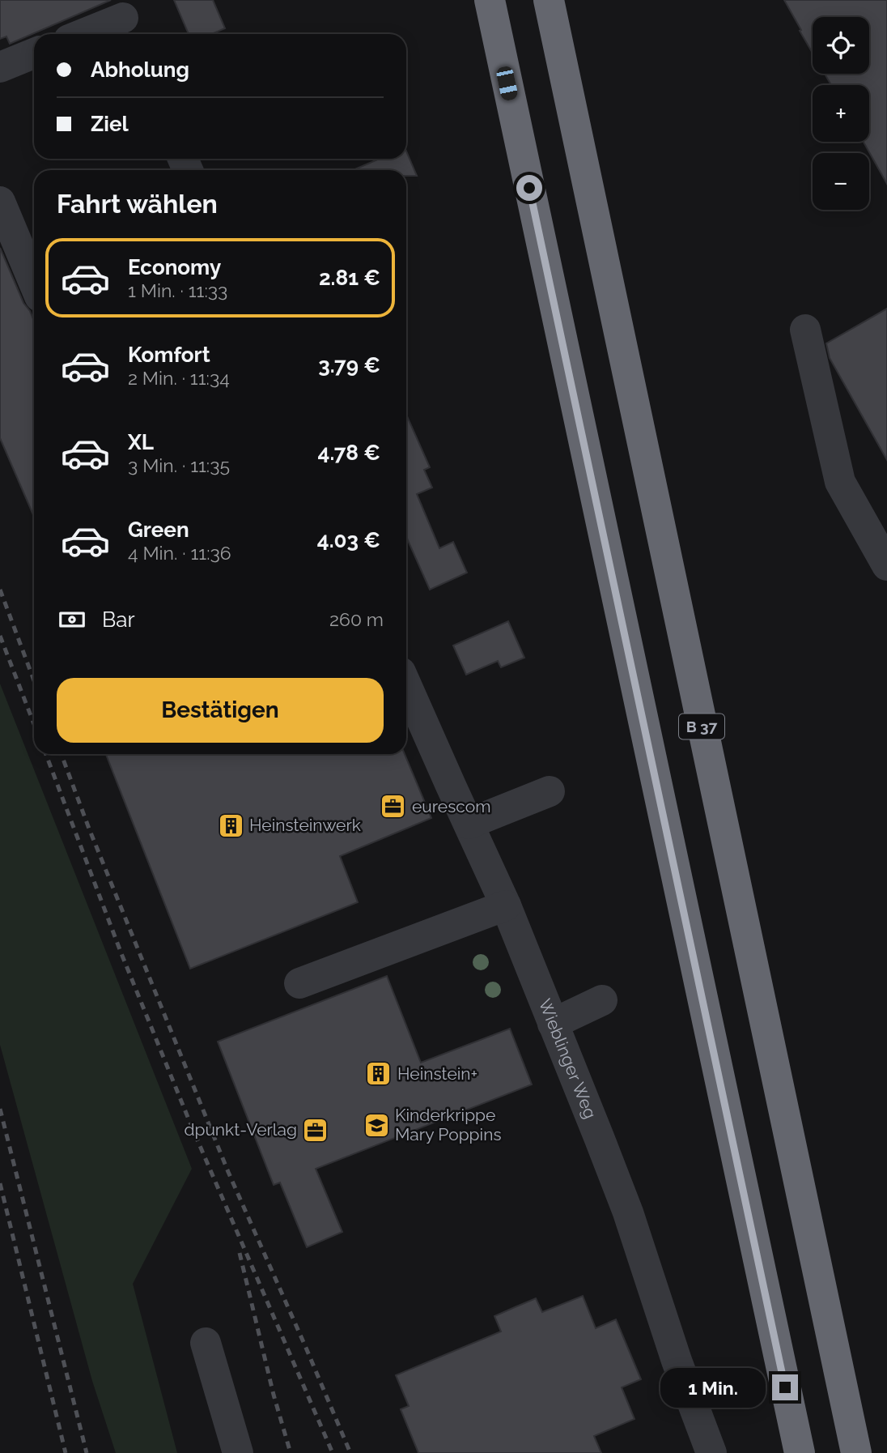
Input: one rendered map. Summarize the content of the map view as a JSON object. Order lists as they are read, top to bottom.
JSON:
{
  "streets": {
    "highway": ["B 37"],
    "street": ["Wieblinger Weg"]
  },
  "places": {
    "office": ["eurescom", "dpunkt-Verlag"],
    "building": ["Heinsteinwerk", "Heinstein+"],
    "school or university": ["Kinderkrippe Mary Poppins"]
  },
  "page": {
    "map_buttons": ["+", "−"],
    "banner": ["Abholung", "Ziel"],
    "heading": "Fahrt wählen",
    "list": [
      {
        "name": "Economy",
        "note": "1 Min. · 11:33",
        "value": "2.81 €"
      },
      {
        "name": "Komfort",
        "note": "2 Min. · 11:34",
        "value": "3.79 €"
      },
      {
        "name": "XL",
        "note": "3 Min. · 11:35",
        "value": "4.78 €"
      },
      {
        "name": "Green",
        "note": "4 Min. · 11:36",
        "value": "4.03 €"
      }
    ],
    "pay": ["Bar", "260 m"],
    "buttons": "Bestätigen",
    "bubble": "1 Min."
  }
}
